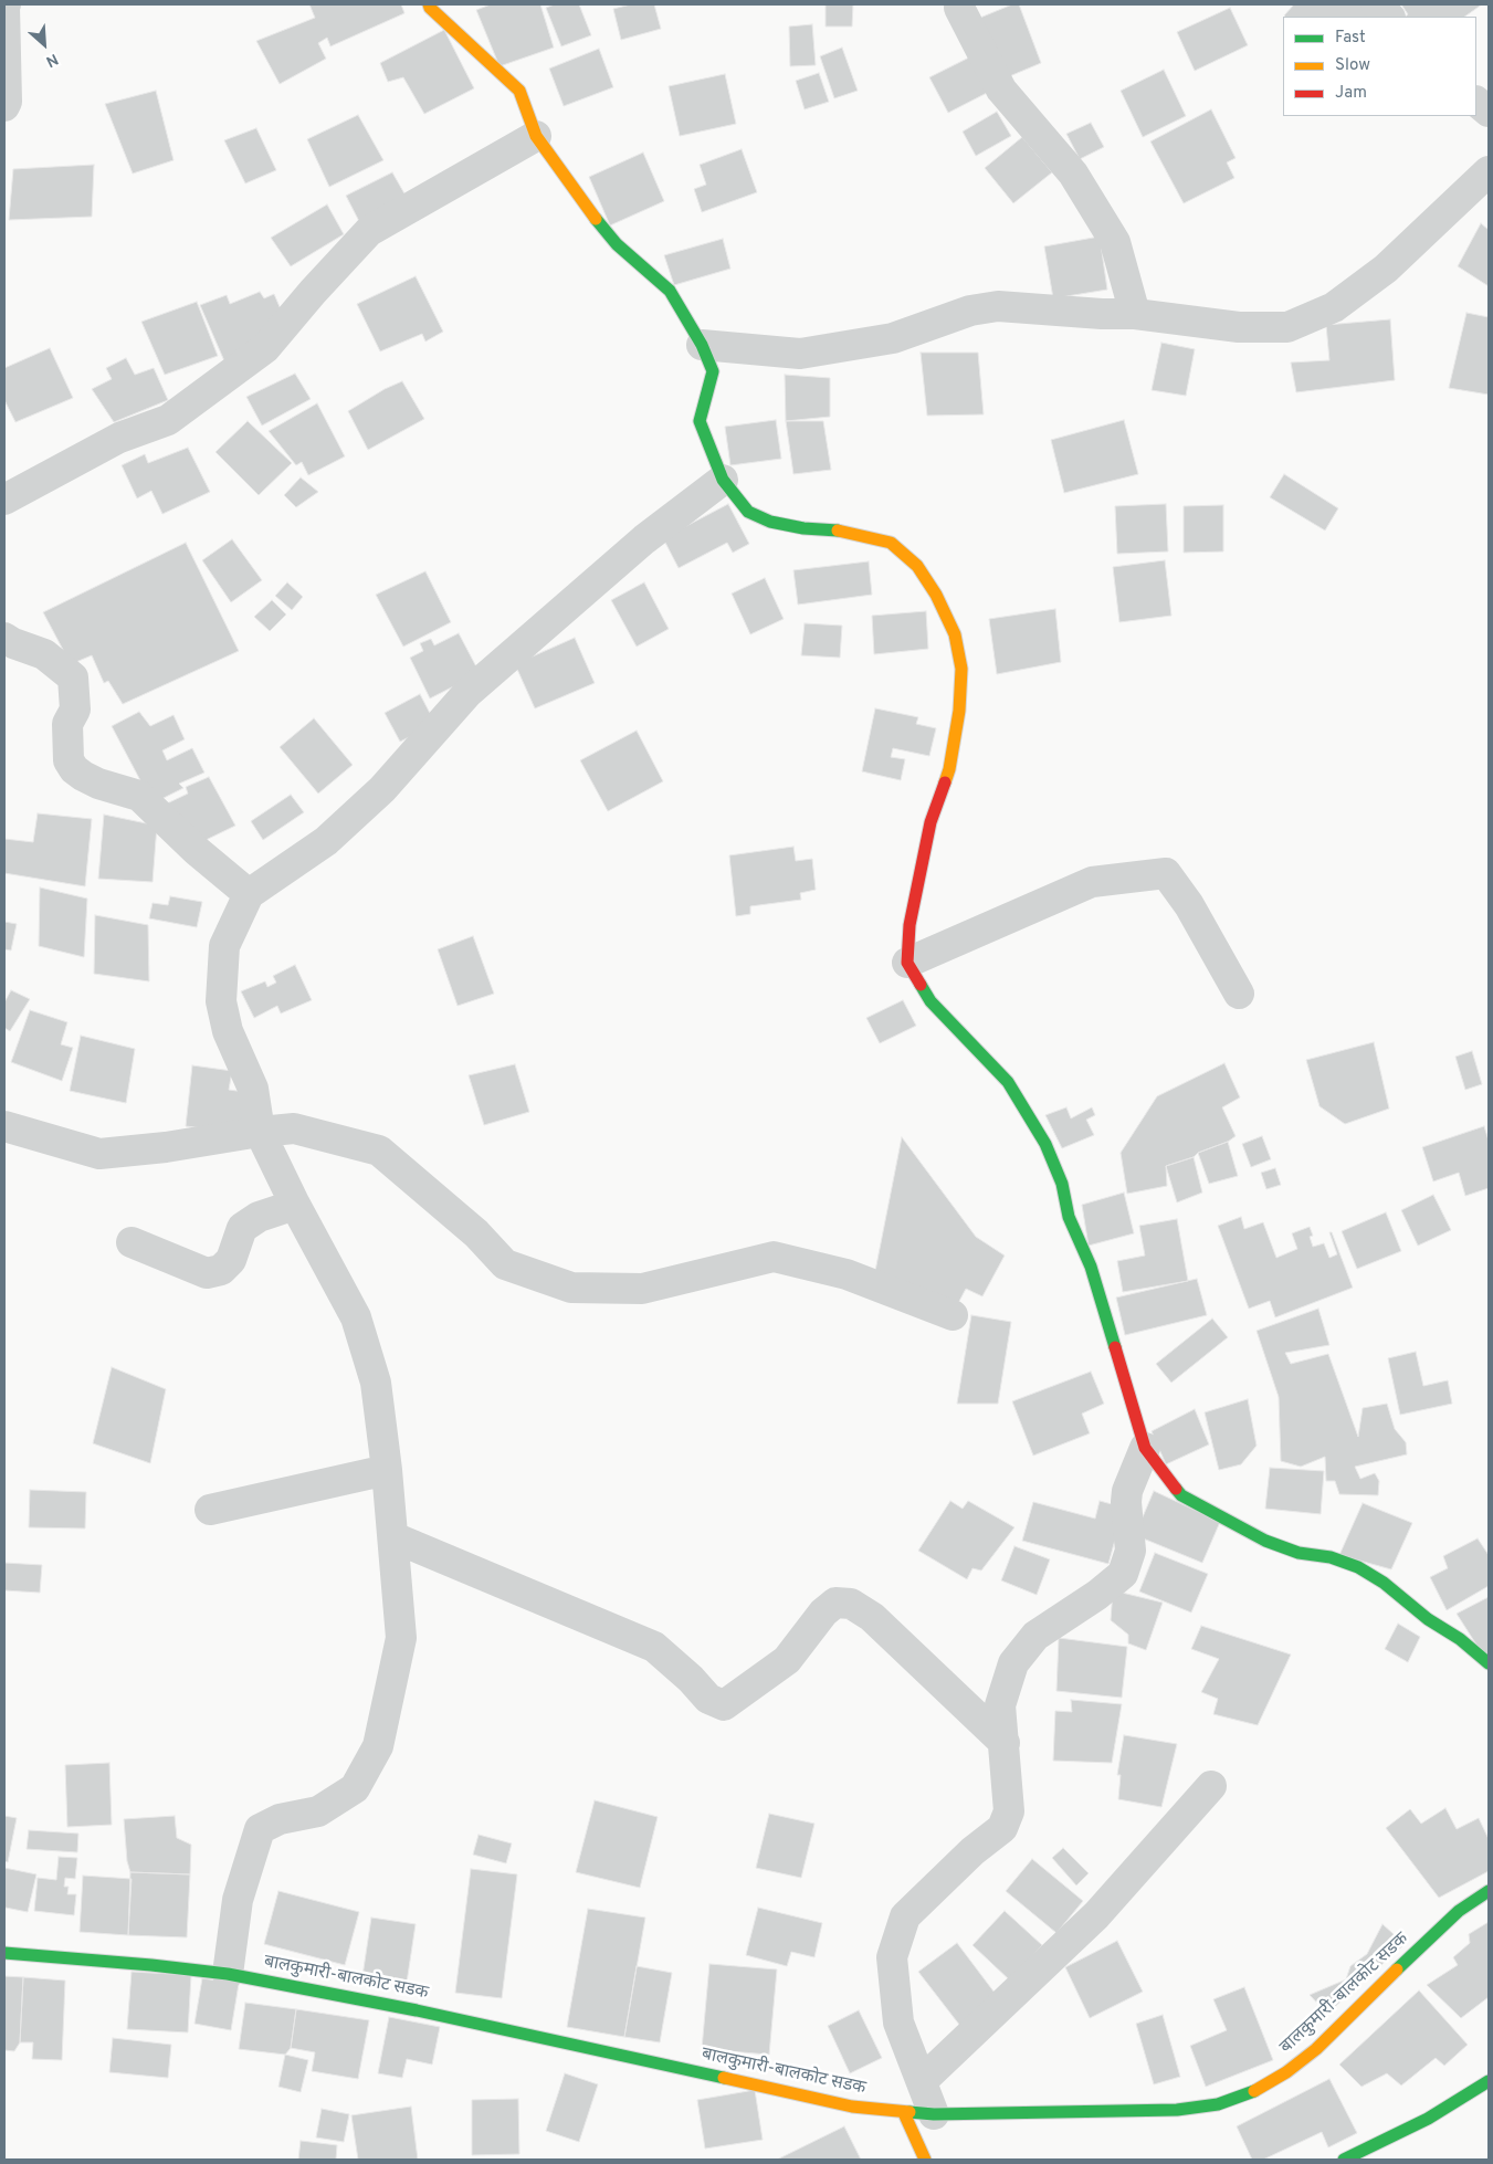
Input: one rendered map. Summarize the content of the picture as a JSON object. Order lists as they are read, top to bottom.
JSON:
{
  "streets": {
    "street": ["बालकुमारी-बालकोट सडक"]
  },
  "legend": ["Fast", "Slow", "Jam"],
  "north": "bottom right"
}
